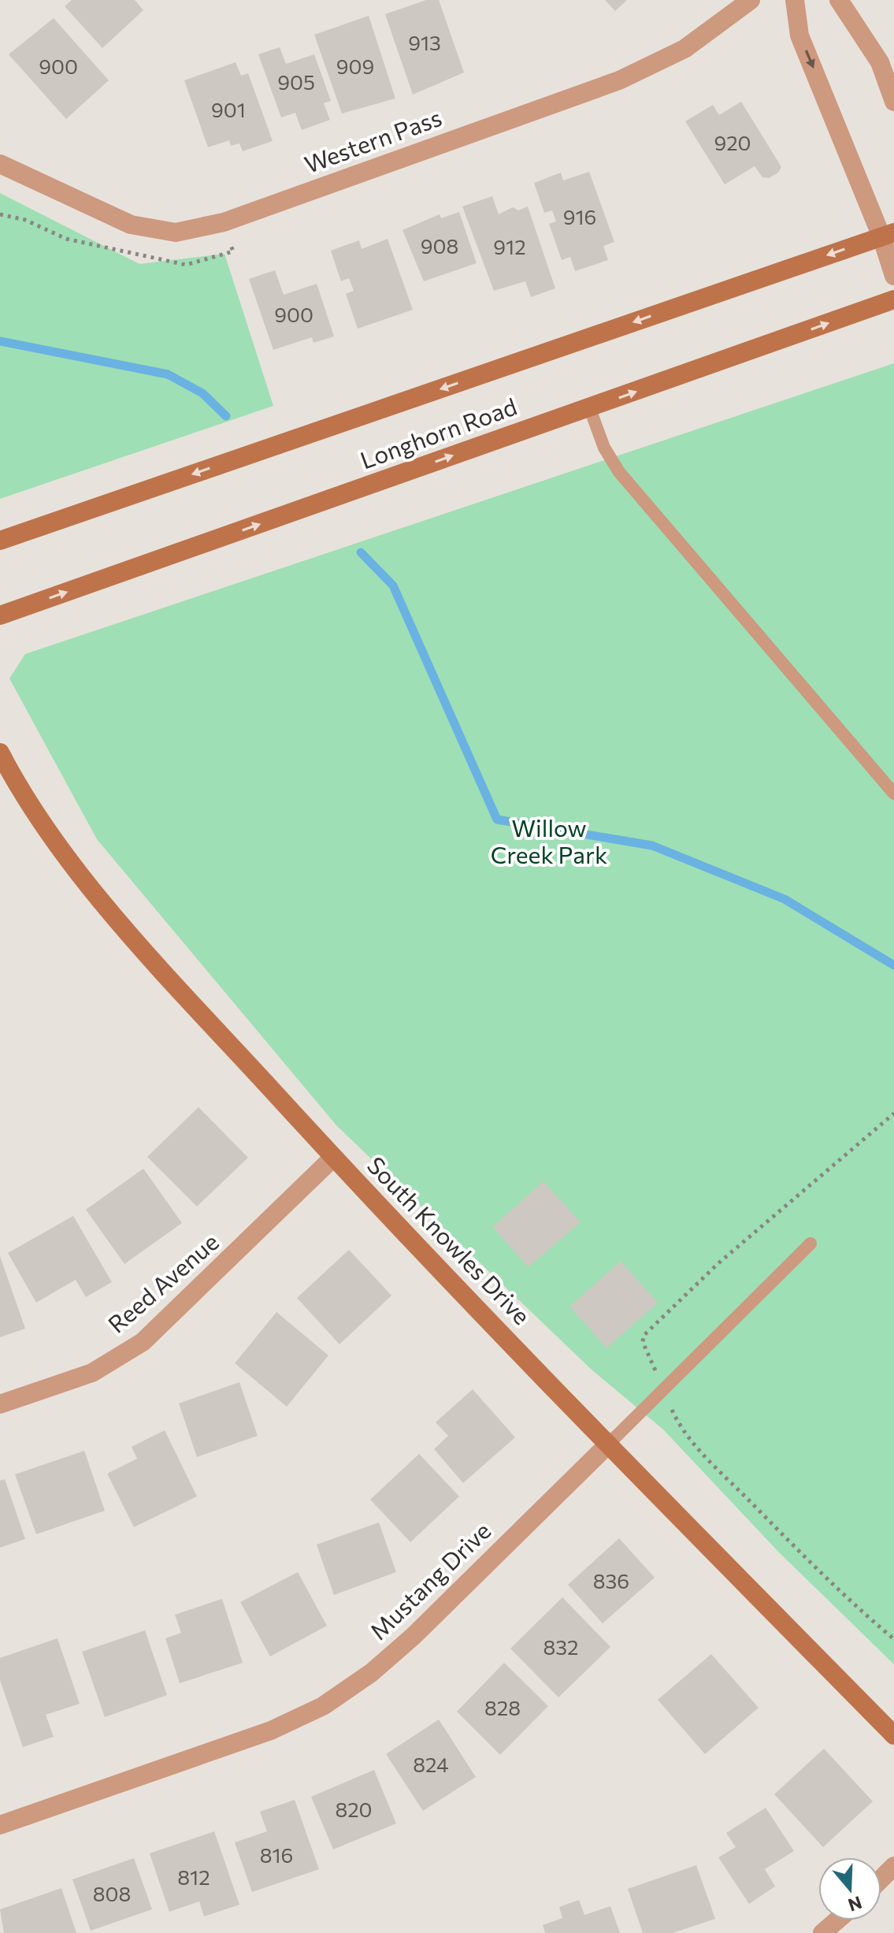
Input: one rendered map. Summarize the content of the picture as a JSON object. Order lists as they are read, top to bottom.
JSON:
{
  "streets": {
    "main road": ["Longhorn Road", "South Knowles Drive"],
    "street": ["Western Pass", "Reed Avenue", "Mustang Drive"]
  },
  "crossings": [
    ["South Knowles Drive", "Reed Avenue"],
    ["South Knowles Drive", "Mustang Drive"]
  ],
  "parks": ["Willow Creek Park"],
  "house_numbers": [
    "913",
    "900",
    "909",
    "905",
    "901",
    "920",
    "916",
    "908",
    "912",
    "900",
    "836",
    "832",
    "828",
    "824",
    "820",
    "816",
    "812",
    "808"
  ],
  "north": "bottom"
}
